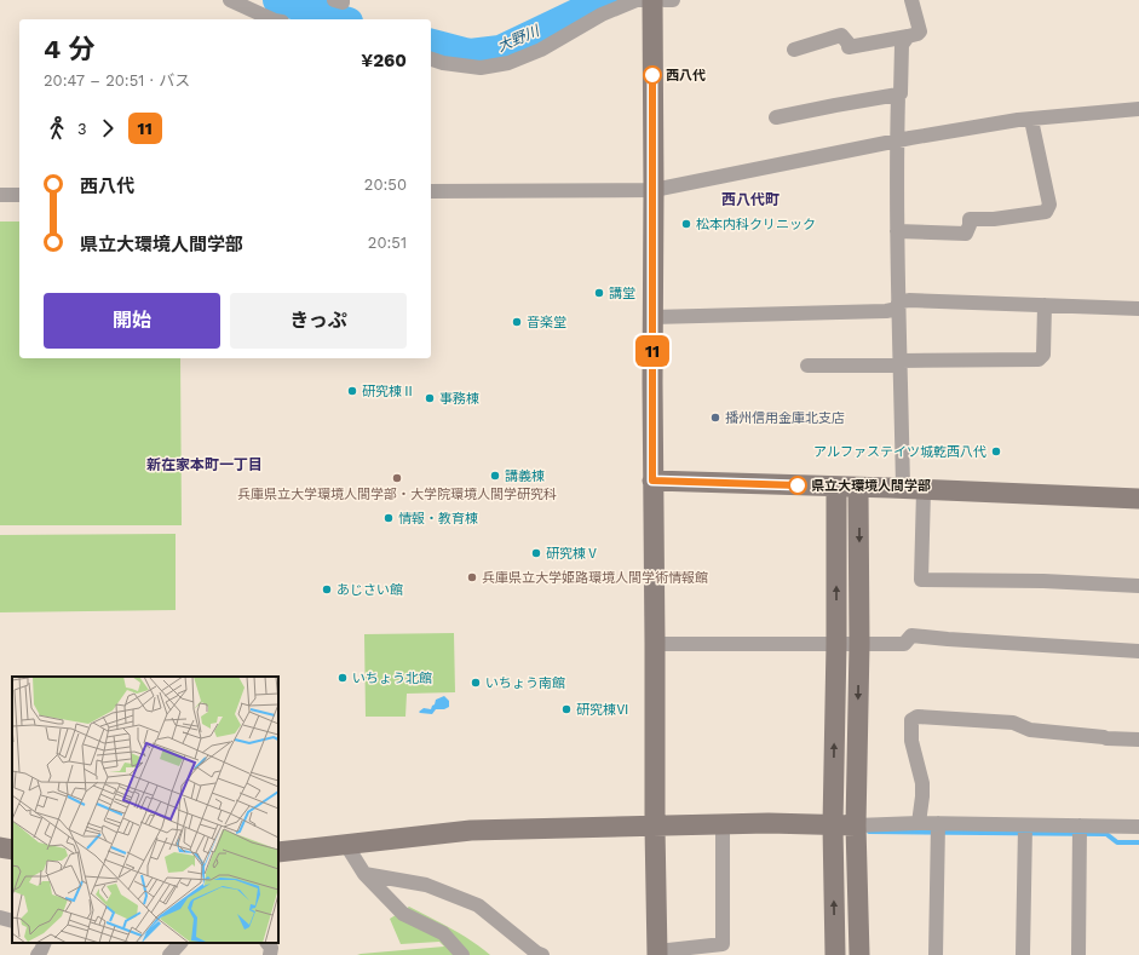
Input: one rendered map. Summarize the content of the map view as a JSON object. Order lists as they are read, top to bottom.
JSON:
{
  "districts": ["西八代町", "新在家本町一丁目"],
  "water": ["大野川"],
  "places": [
    "西八代",
    "松本内科クリニック",
    "講堂",
    "音楽堂",
    "研究棟Ⅱ",
    "事務棟",
    "播州信用金庫北支店",
    "アルファステイツ城乾西八代",
    "講義棟",
    "兵庫県立大学環境人間学部・大学院環境人間学研究科",
    "県立大環境人間学部",
    "情報・教育棟",
    "研究棟Ⅴ",
    "兵庫県立大学姫路環境人間学術情報館",
    "あじさい館",
    "いちょう北館",
    "いちょう南館",
    "研究棟Ⅵ"
  ],
  "lines": ["bus line 11"],
  "page": {
    "on_map": "11",
    "heading": ["4 分", "20:47 – 20:51 · バス", "¥260"],
    "legs": ["3", "11"],
    "list": [
      {
        "name": "西八代",
        "value": "20:50"
      },
      {
        "name": "県立大環境人間学部",
        "value": "20:51"
      }
    ],
    "buttons": ["開始", "きっぷ"]
  }
}
